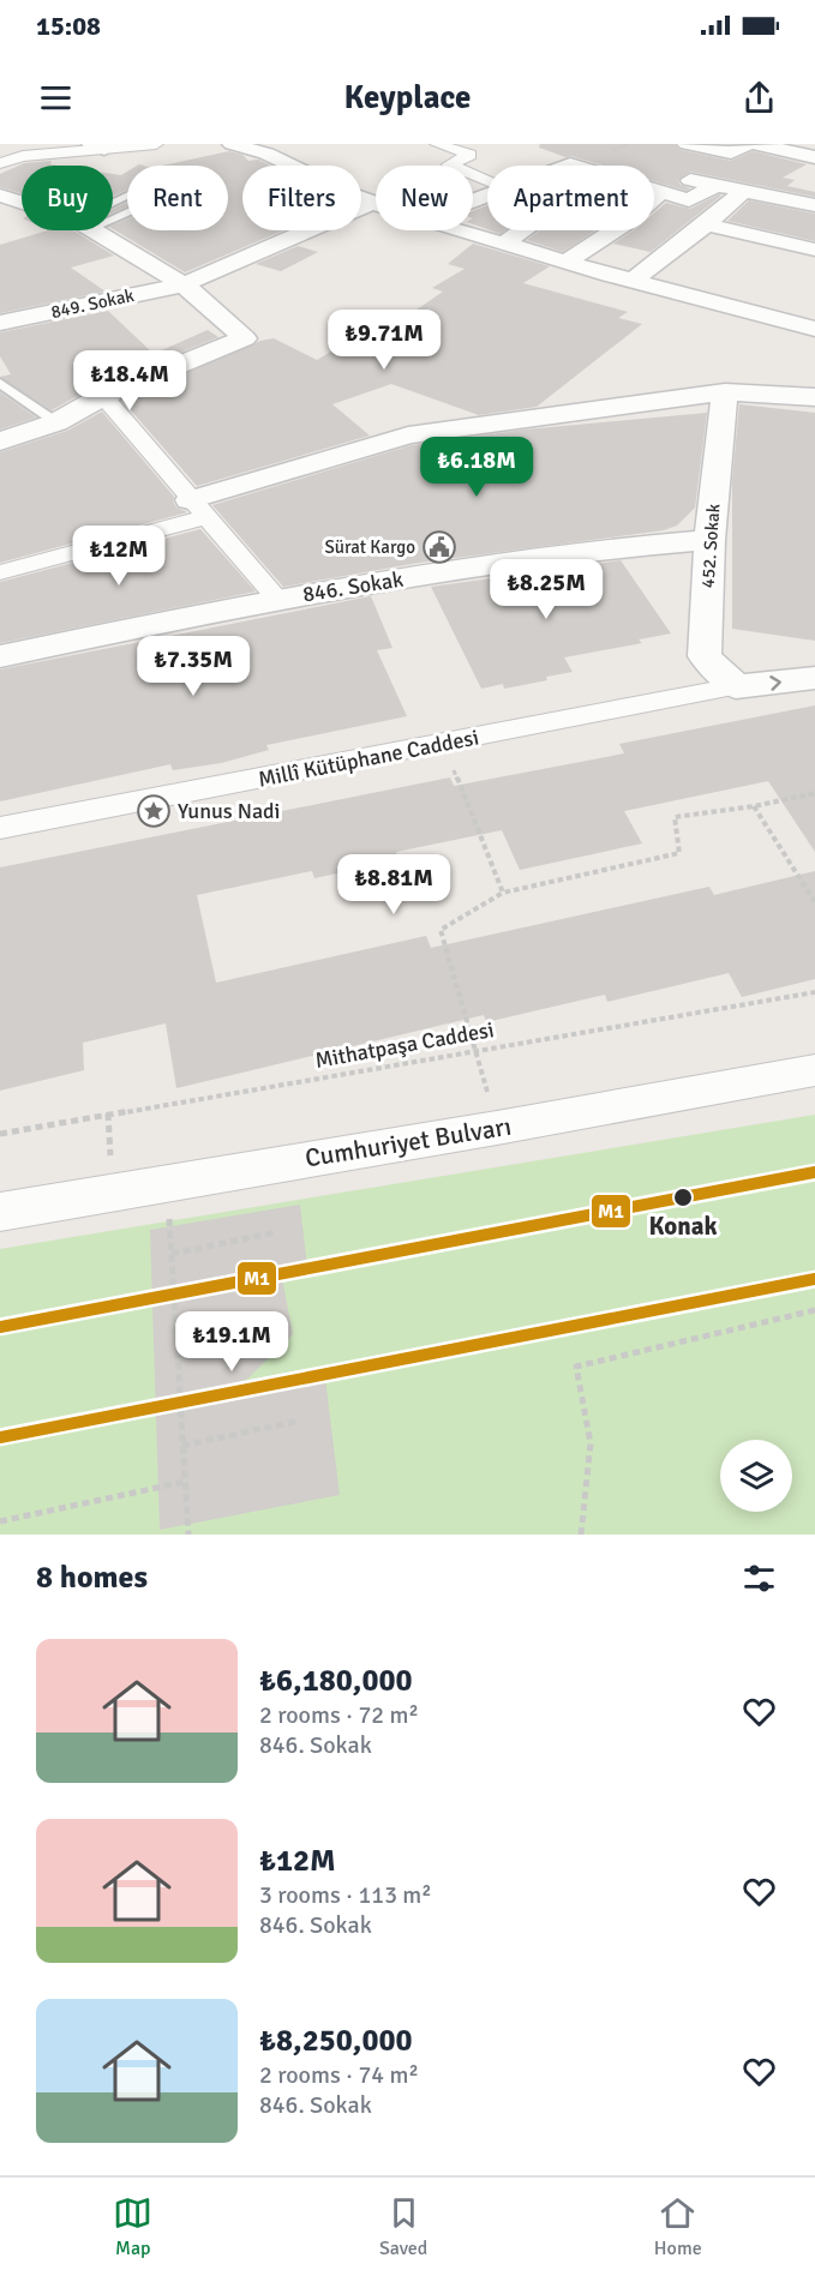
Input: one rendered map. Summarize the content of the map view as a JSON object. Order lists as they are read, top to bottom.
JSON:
{
  "streets": {
    "street": [
      "849. Sokak",
      "452. Sokak",
      "846. Sokak",
      "Millî Kütüphane Caddesi",
      "Cumhuriyet Bulvarı"
    ],
    "path": ["Mithatpaşa Caddesi"]
  },
  "crossings": [
    ["452. Sokak", "846. Sokak"],
    ["452. Sokak", "Millî Kütüphane Caddesi"]
  ],
  "places": {
    "public building": ["Sürat Kargo"],
    "place": ["Yunus Nadi"],
    "other": ["Konak"]
  },
  "lines": ["transit line M1"],
  "page": {
    "status": "15:08",
    "header": "Keyplace",
    "chip": [
      "Buy",
      "Rent",
      "Filters",
      "New",
      "Apartment"
    ],
    "price": [
      "₺9.71M",
      "₺18.4M",
      "₺6.18M",
      "₺12M",
      "₺8.25M",
      "₺7.35M",
      "₺8.81M",
      "₺19.1M"
    ],
    "heading": "8 homes",
    "list": [
      {
        "name": "₺6,180,000",
        "note": "2 rooms · 72 m² · 846. Sokak"
      },
      {
        "name": "₺12M",
        "note": "3 rooms · 113 m² · 846. Sokak"
      },
      {
        "name": "₺8,250,000",
        "note": "2 rooms · 74 m² · 846. Sokak"
      }
    ],
    "tabs": ["Map", "Saved", "Home"]
  }
}
